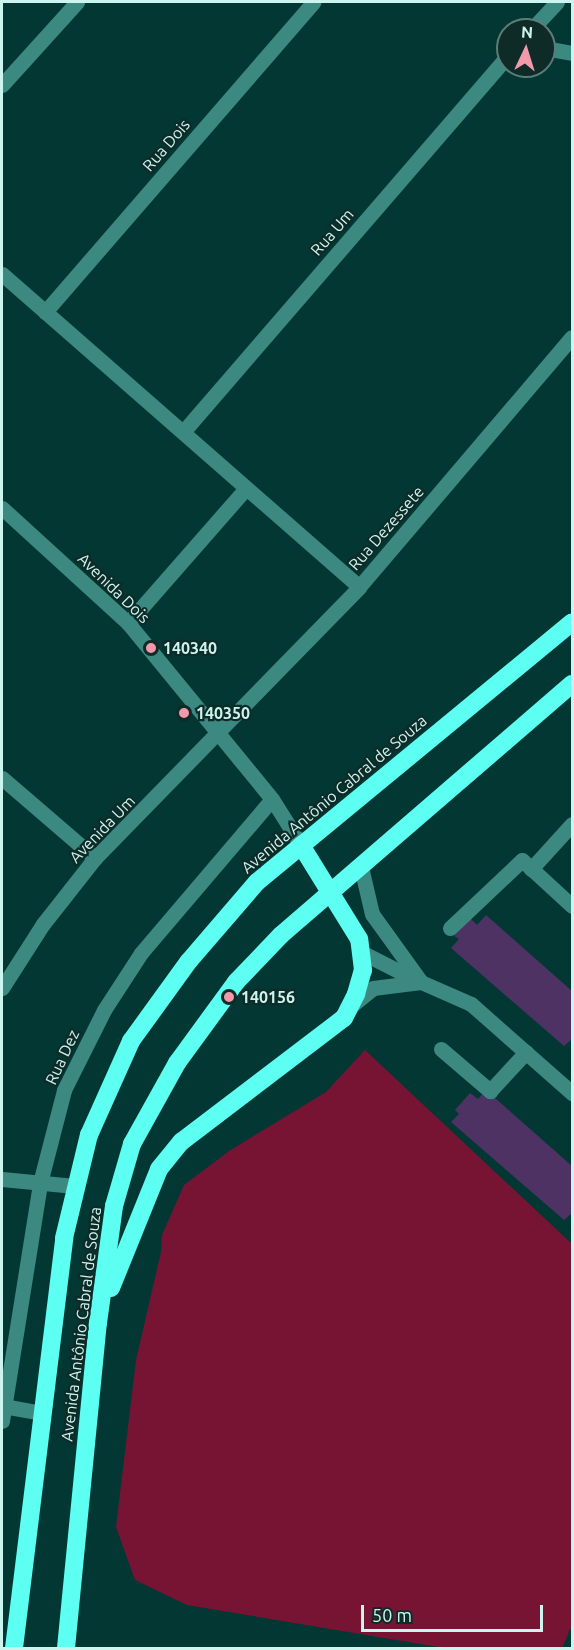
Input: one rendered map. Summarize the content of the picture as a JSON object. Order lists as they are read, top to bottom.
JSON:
{
  "streets": {
    "highway": ["Avenida Antônio Cabral de Souza"],
    "street": [
      "Rua Dois",
      "Rua Um",
      "Rua Dezessete",
      "Avenida Dois",
      "Avenida Um",
      "Rua Dez"
    ]
  },
  "crossings": [
    ["Rua Dezessete", "Avenida Dois"],
    ["Rua Dezessete", "Avenida Um"],
    ["Avenida Dois", "Avenida Antônio Cabral de Souza"],
    ["Avenida Dois", "Avenida Um"],
    ["Avenida Dois", "Rua Dez"]
  ],
  "places": ["140340", "140350", "140156"],
  "scale_bar": "50 m",
  "north": "top"
}
